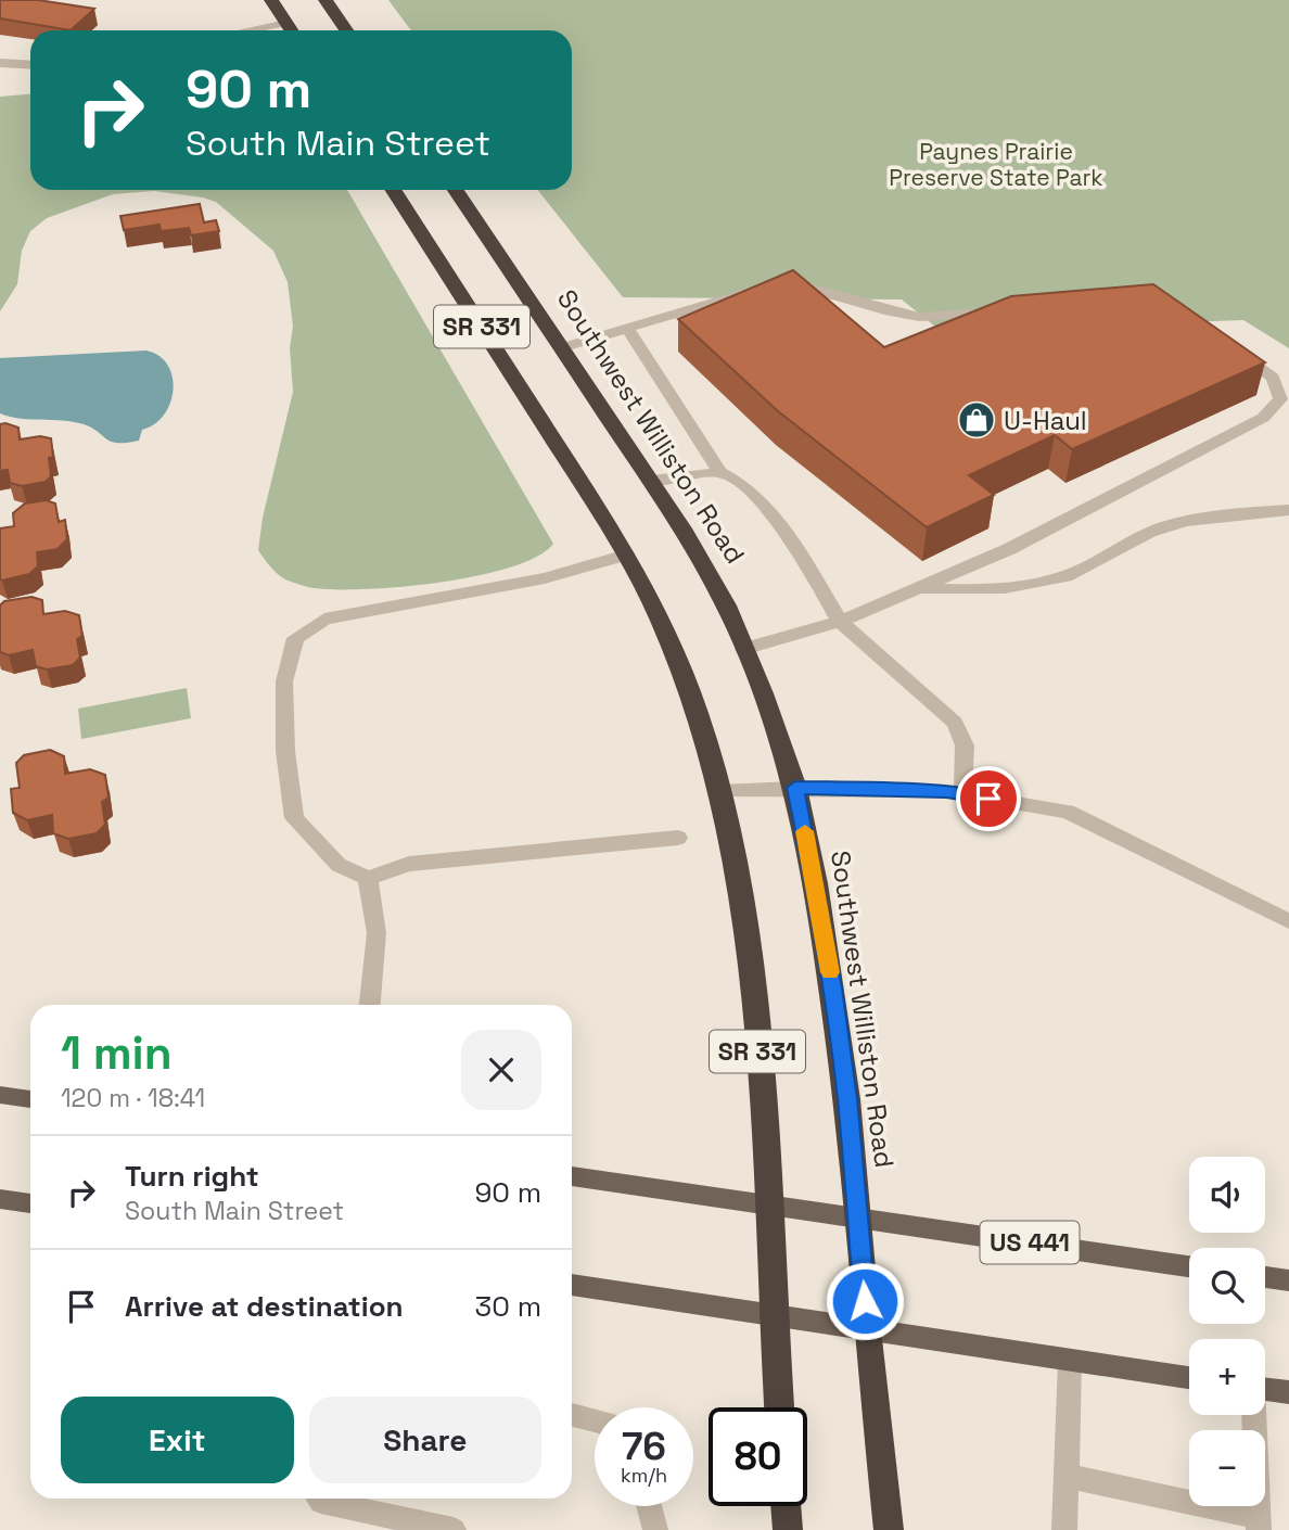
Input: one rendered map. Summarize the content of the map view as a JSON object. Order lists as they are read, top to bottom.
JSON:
{
  "streets": {
    "highway": ["SR 331", "Southwest Williston Road"],
    "main road": ["US 441"]
  },
  "crossings": [
    ["SR 331", "US 441"],
    ["Southwest Williston Road", "US 441"]
  ],
  "parks": ["Paynes Prairie Preserve State Park"],
  "places": {
    "shop": ["U-Haul"]
  },
  "page": {
    "turn": ["90 m", "South Main Street"],
    "heading": ["1 min", "120 m · 18:41"],
    "list": [
      {
        "name": "Turn right",
        "note": "South Main Street",
        "value": "90 m"
      },
      {
        "name": "Arrive at destination",
        "value": "30 m"
      }
    ],
    "map_buttons": ["+", "−"],
    "buttons": ["Exit", "Share"],
    "speed": "76 km/h",
    "limit": "80"
  }
}
